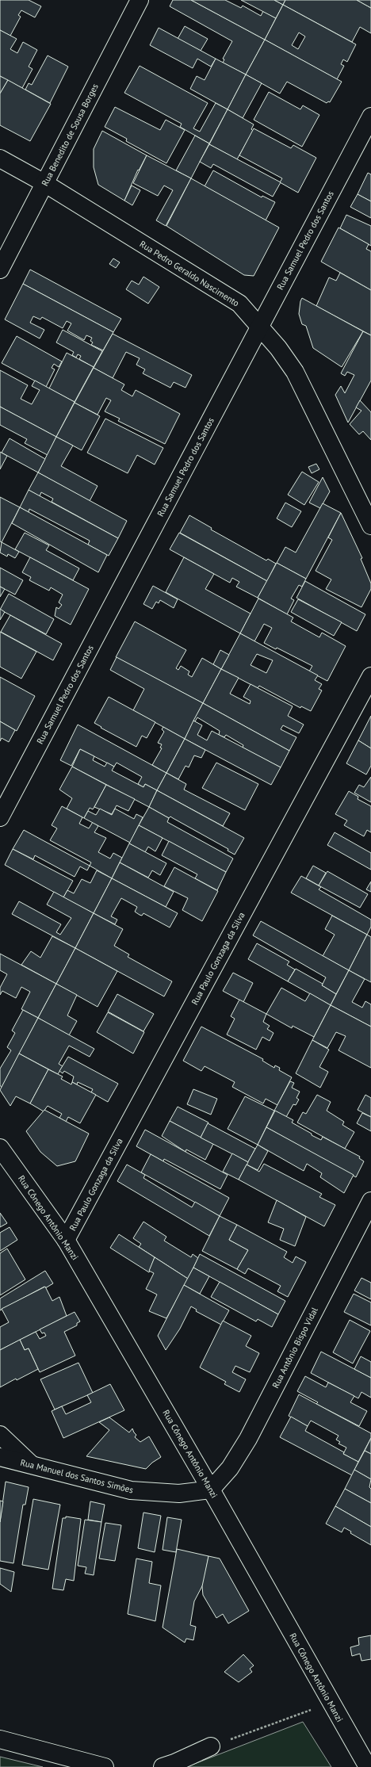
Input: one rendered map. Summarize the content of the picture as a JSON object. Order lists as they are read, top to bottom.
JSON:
{
  "streets": {
    "street": [
      "Rua Benedito de Sousa Borges",
      "Rua Samuel Pedro dos Santos",
      "Rua Pedro Geraldo Nascimento",
      "Rua Paulo Gonzaga da Silva",
      "Rua Cônego Antônio Manzi",
      "Rua Antônio Bispo Vidal",
      "Rua Manuel dos Santos Simões"
    ]
  },
  "crossings": [
    ["Rua Benedito de Sousa Borges", "Rua Pedro Geraldo Nascimento"],
    ["Rua Samuel Pedro dos Santos", "Rua Pedro Geraldo Nascimento"],
    ["Rua Paulo Gonzaga da Silva", "Rua Cônego Antônio Manzi"],
    ["Rua Cônego Antônio Manzi", "Rua Antônio Bispo Vidal"],
    ["Rua Cônego Antônio Manzi", "Rua Manuel dos Santos Simões"],
    ["Rua Antônio Bispo Vidal", "Rua Manuel dos Santos Simões"]
  ]
}
